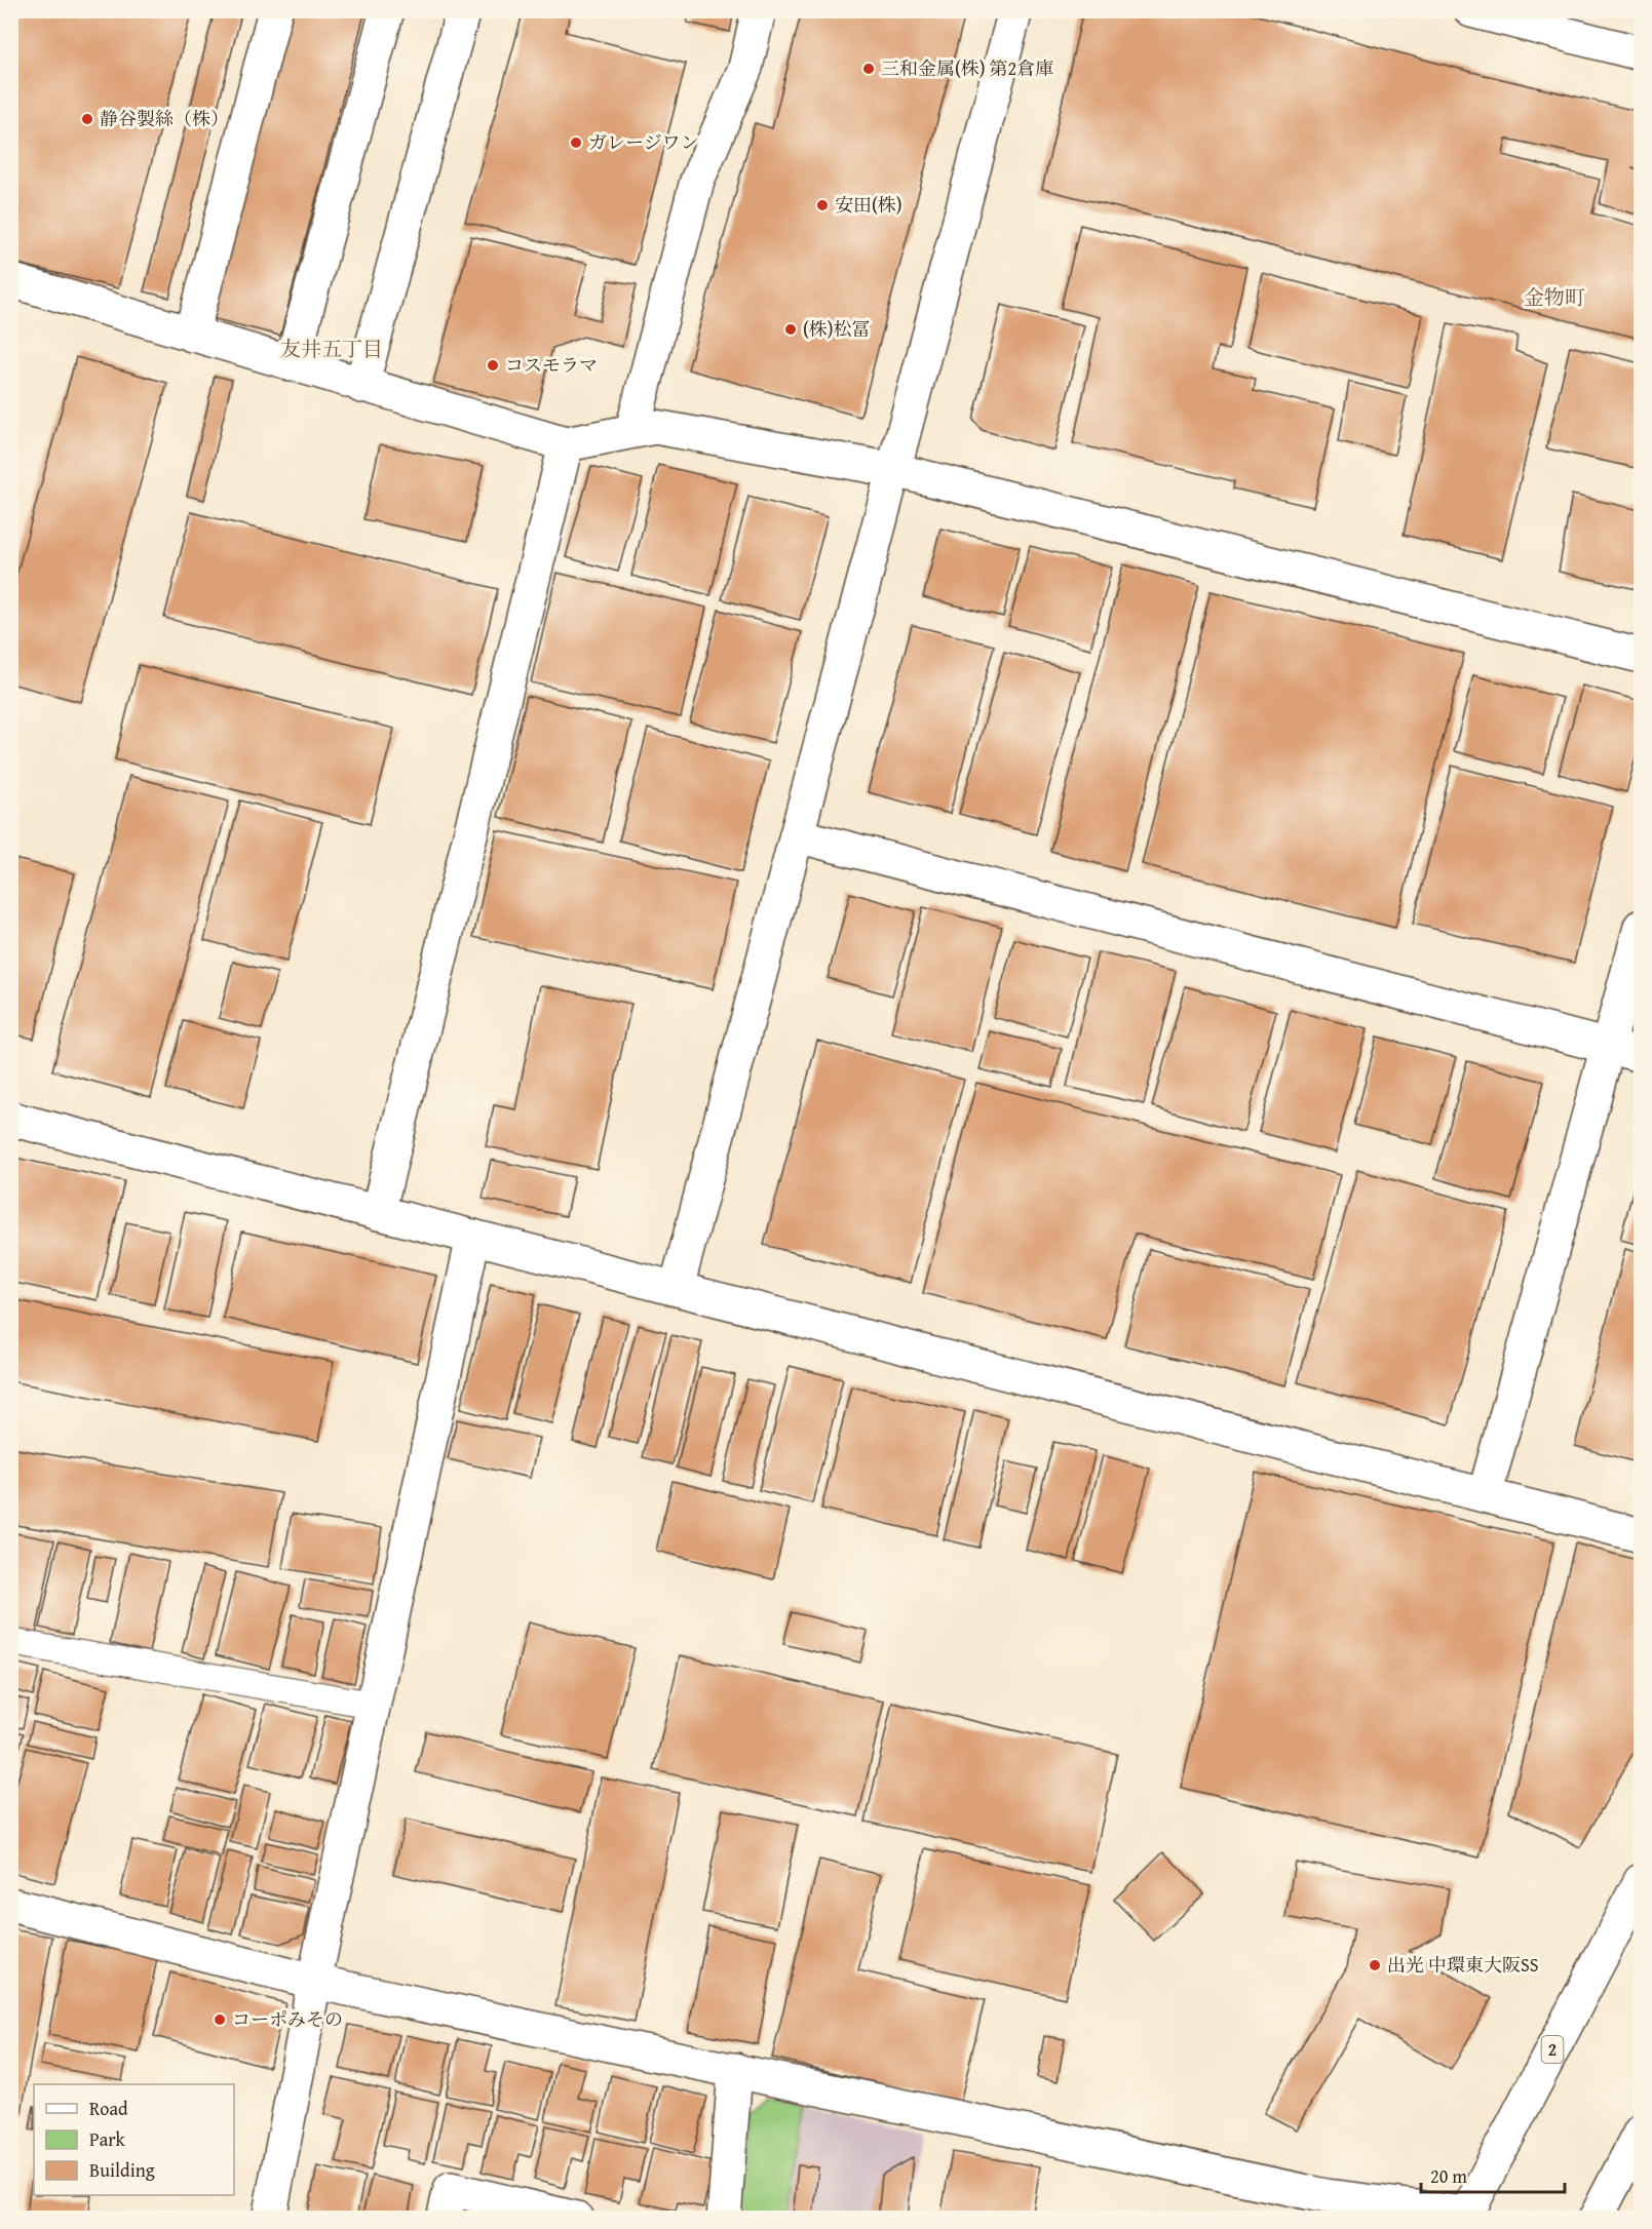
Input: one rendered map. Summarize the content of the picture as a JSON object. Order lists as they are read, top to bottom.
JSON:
{
  "streets": {
    "street": ["2"]
  },
  "districts": ["金物町", "友井五丁目"],
  "places": [
    "三和金属(株) 第2倉庫",
    "静谷製絲（株）",
    "ガレージワン",
    "安田(株)",
    "(株)松冨",
    "コスモラマ",
    "出光 中環東大阪SS",
    "コーポみその"
  ],
  "legend": ["Road", "Park", "Building"],
  "scale_bar": "20 m"
}
